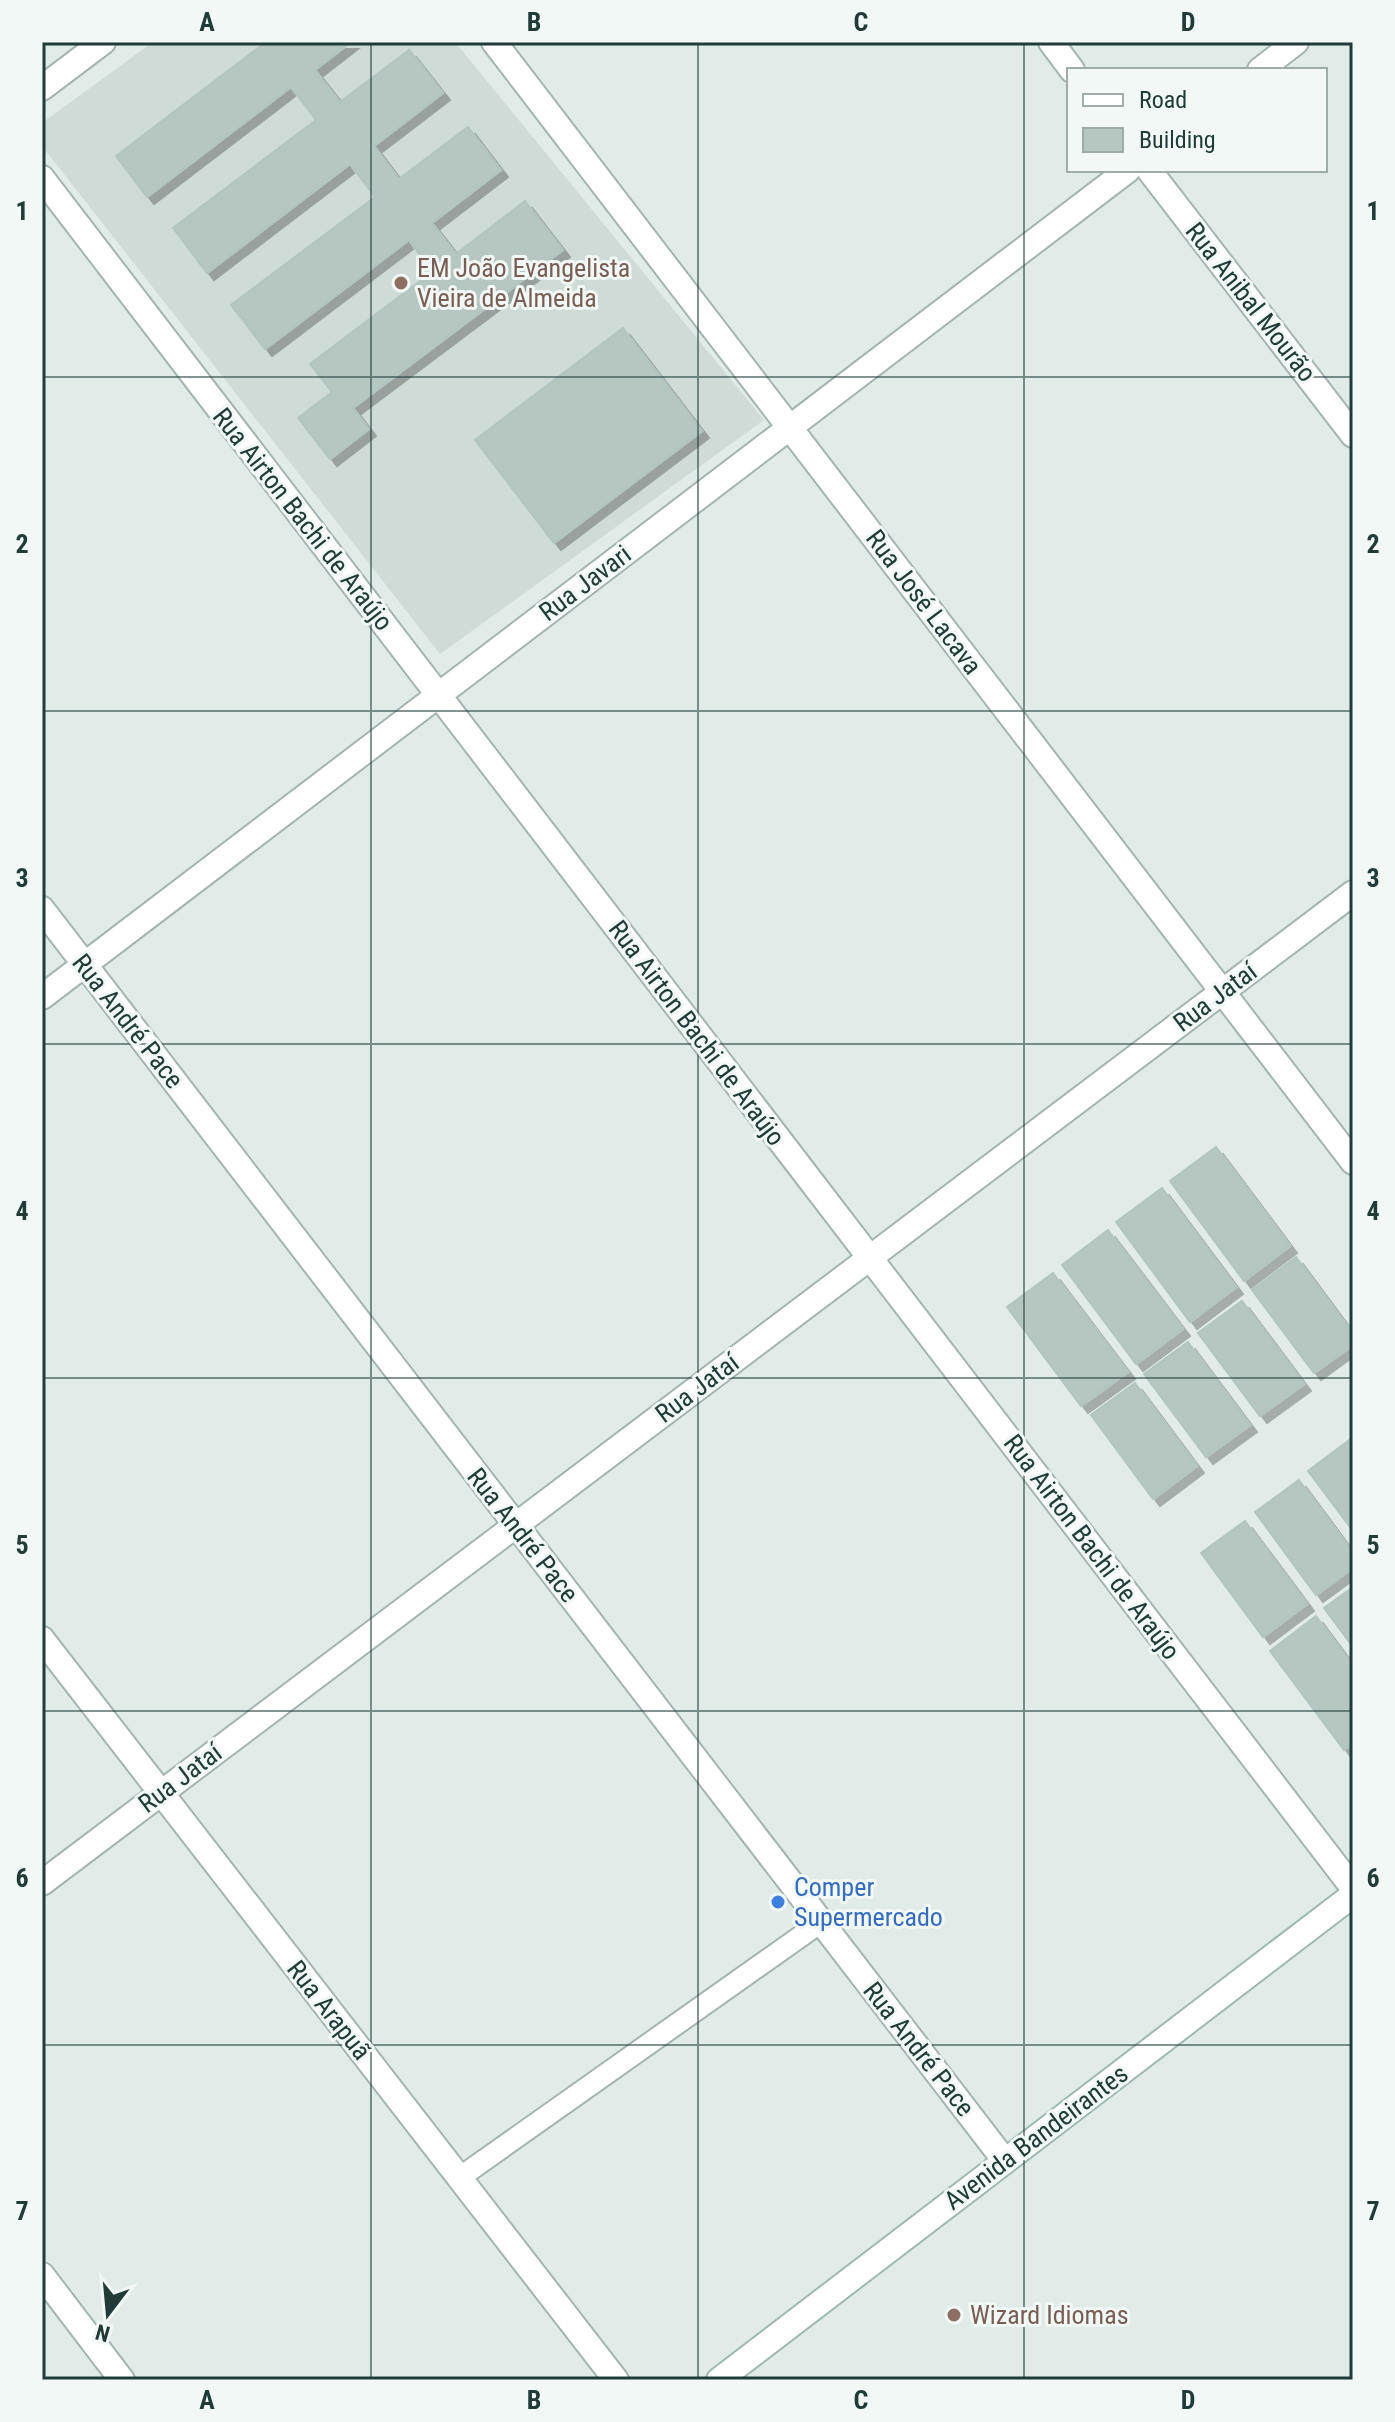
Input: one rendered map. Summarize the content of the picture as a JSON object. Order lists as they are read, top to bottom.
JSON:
{
  "streets": {
    "street": [
      "Rua Anibal Mourão",
      "Rua Airton Bachi de Araújo",
      "Rua Javari",
      "Rua José Lacava",
      "Rua Jataí",
      "Rua André Pace",
      "Rua Arapuã",
      "Avenida Bandeirantes"
    ]
  },
  "crossings": [
    ["Rua Airton Bachi de Araújo", "Rua Javari"],
    ["Rua Airton Bachi de Araújo", "Rua Jataí"],
    ["Rua Javari", "Rua José Lacava"],
    ["Rua Javari", "Rua André Pace"],
    ["Rua José Lacava", "Rua Jataí"],
    ["Rua Jataí", "Rua André Pace"],
    ["Rua Jataí", "Rua Arapuã"],
    ["Rua André Pace", "Avenida Bandeirantes"]
  ],
  "places": ["EM João Evangelista Vieira de Almeida", "Comper Supermercado", "Wizard Idiomas"],
  "legend": ["Road", "Building"],
  "north": "bottom",
  "grid": {
    "columns": [
      "A",
      "B",
      "C",
      "D"
    ],
    "rows": [
      "1",
      "2",
      "3",
      "4",
      "5",
      "6",
      "7"
    ]
  }
}
